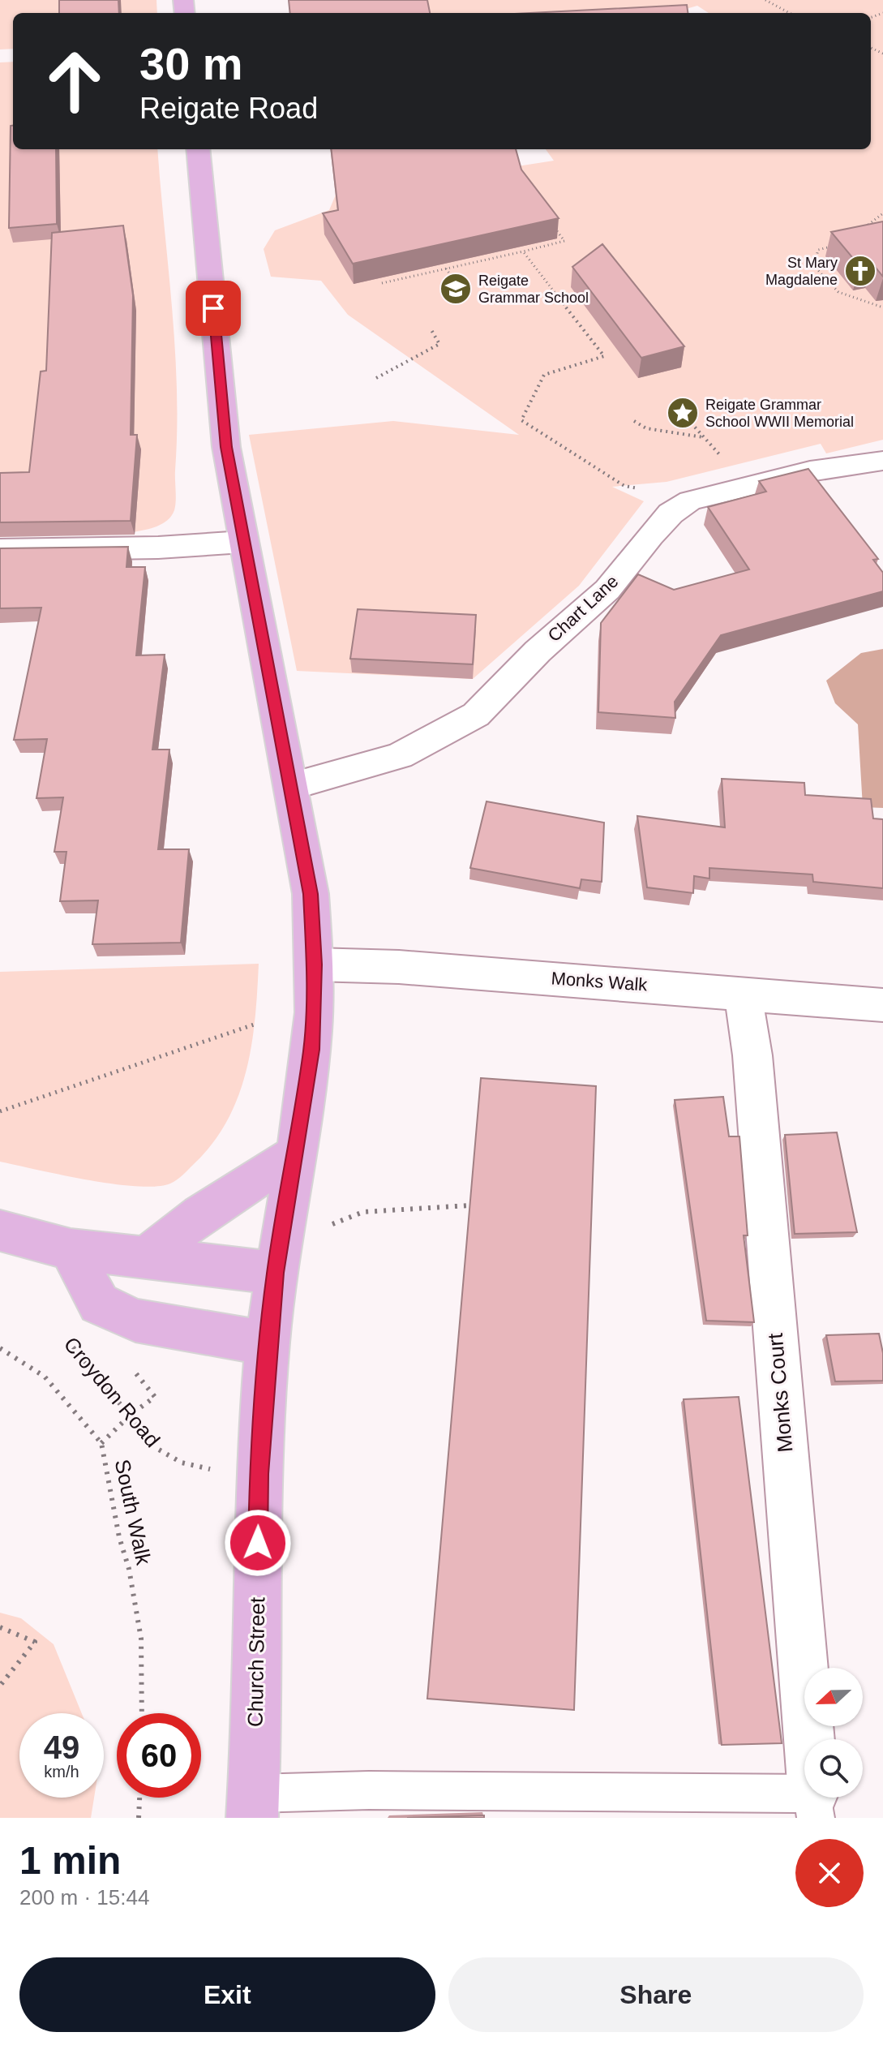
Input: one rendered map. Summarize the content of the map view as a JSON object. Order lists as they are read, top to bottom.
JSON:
{
  "streets": {
    "main road": ["Church Street"],
    "street": ["Chart Lane", "Monks Walk", "Monks Court"],
    "path": ["Croydon Road", "South Walk"]
  },
  "crossings": [
    ["Chart Lane", "Church Street"],
    ["Monks Walk", "Monks Court"],
    ["Monks Walk", "Church Street"],
    ["Croydon Road", "Church Street"]
  ],
  "places": {
    "church": ["St Mary Magdalene"],
    "school or university": ["Reigate Grammar School"],
    "place": ["Reigate Grammar School WWII Memorial"]
  },
  "north": "left",
  "page": {
    "turn": ["30 m", "Reigate Road"],
    "speed": "49 km/h",
    "limit": "60",
    "heading": ["1 min", "200 m · 15:44"],
    "buttons": ["Exit", "Share"]
  }
}
